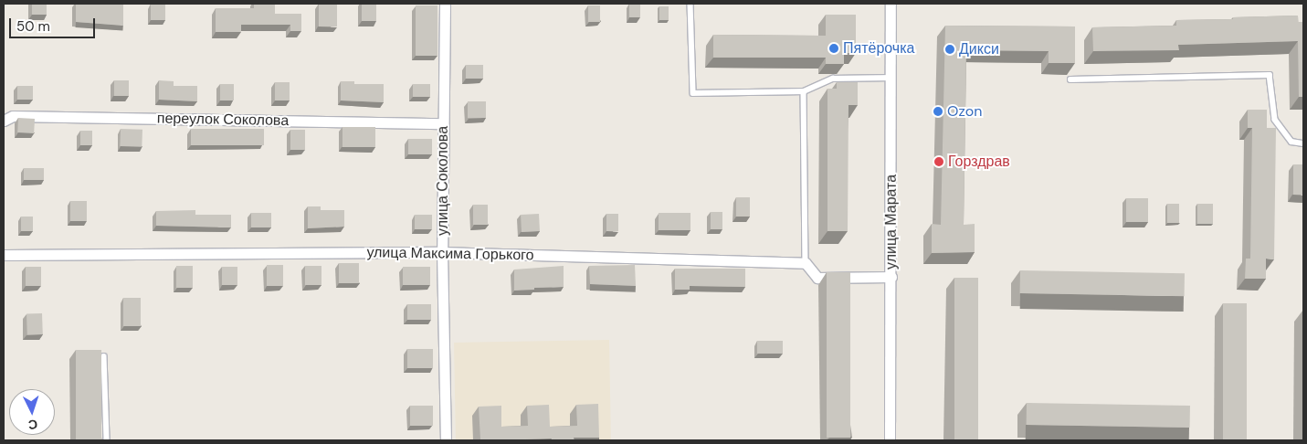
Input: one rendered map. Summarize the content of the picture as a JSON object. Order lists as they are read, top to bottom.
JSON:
{
  "streets": {
    "street": [
      "переулок Соколова",
      "улица Соколова",
      "улица Марата",
      "улица Максима Горького"
    ]
  },
  "crossings": [
    ["переулок Соколова", "улица Соколова"],
    ["улица Соколова", "улица Максима Горького"]
  ],
  "places": [
    "Пятёрочка",
    "Дикси",
    "Ozon",
    "Горздрав"
  ],
  "scale_bar": "50 m",
  "north": "bottom"
}
